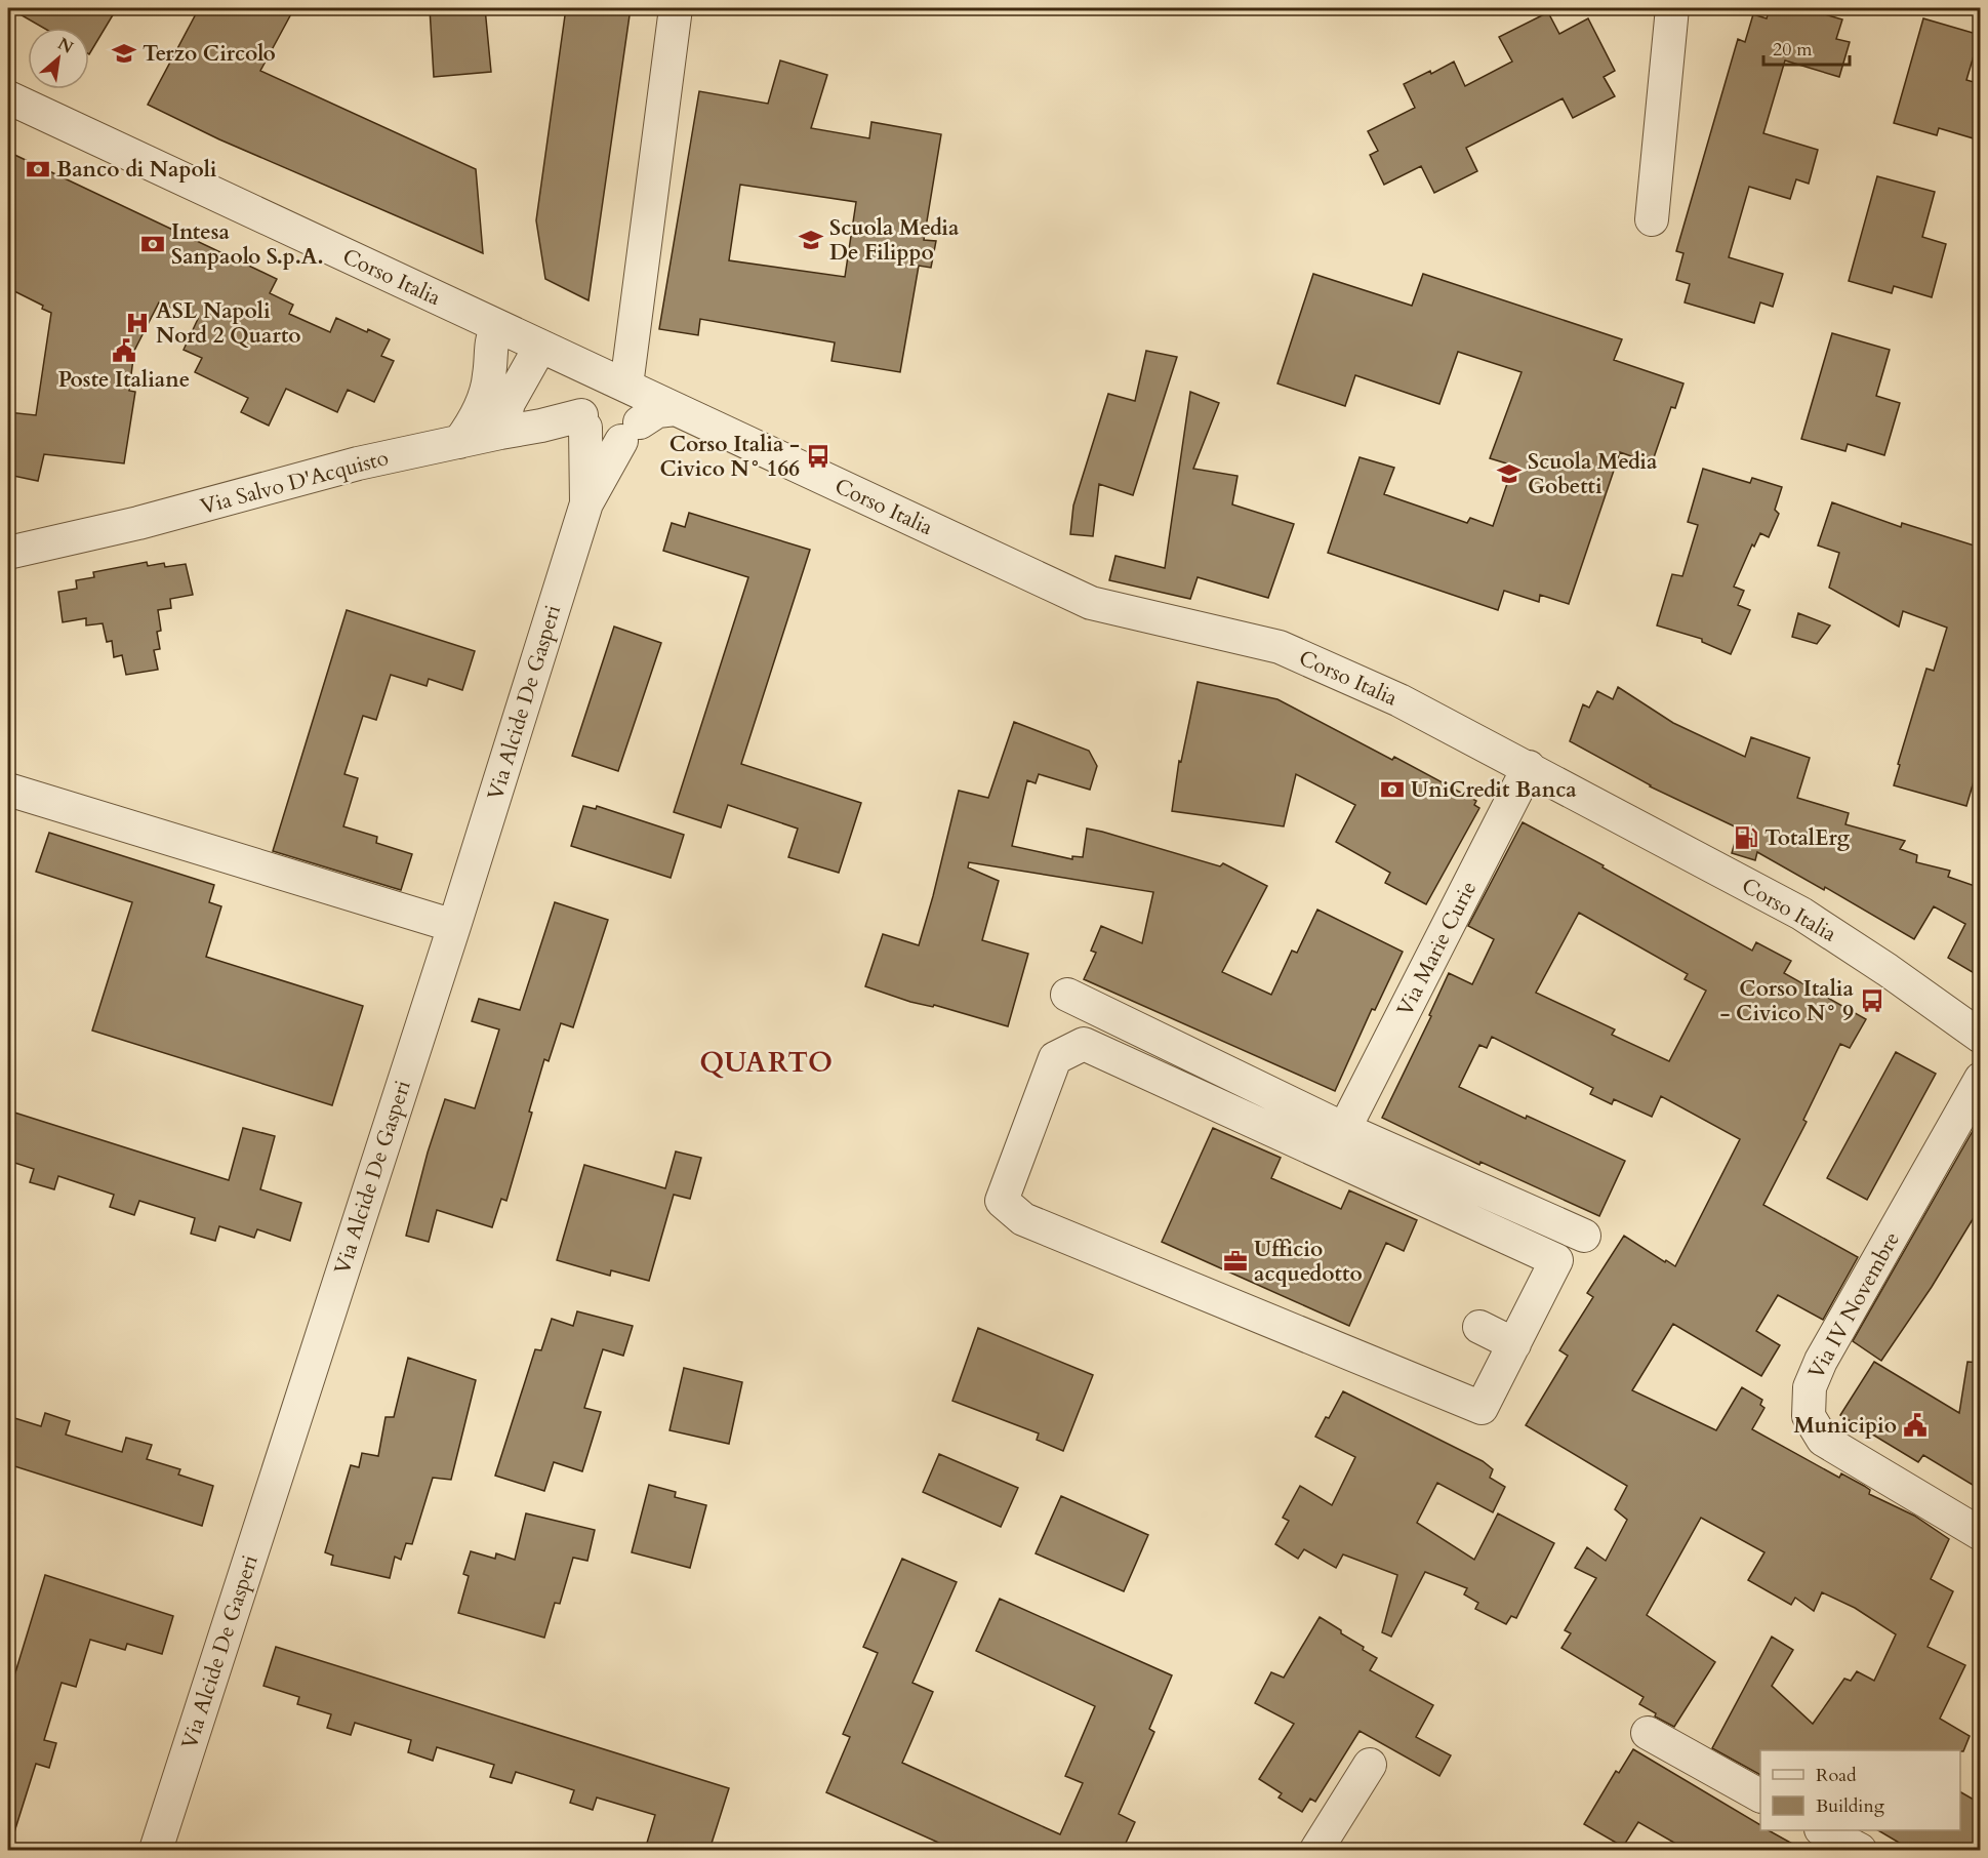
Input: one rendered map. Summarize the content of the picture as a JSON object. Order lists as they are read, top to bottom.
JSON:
{
  "streets": {
    "street": [
      "Corso Italia",
      "Via Salvo D'Acquisto",
      "Via Alcide De Gasperi",
      "Via Marie Curie",
      "Via IV Novembre"
    ]
  },
  "crossings": [
    ["Corso Italia", "Via Salvo D'Acquisto"],
    ["Corso Italia", "Via Alcide De Gasperi"],
    ["Corso Italia", "Via Marie Curie"],
    ["Via Salvo D'Acquisto", "Via Alcide De Gasperi"]
  ],
  "districts": ["QUARTO"],
  "places": {
    "school or university": ["Terzo Circolo", "Scuola Media De Filippo", "Scuola Media Gobetti"],
    "bank": ["Banco di Napoli", "Intesa Sanpaolo S.p.A.", "UniCredit Banca"],
    "hospital": ["ASL Napoli Nord 2 Quarto"],
    "public building": ["Poste Italiane", "Municipio"],
    "bus stop": ["Corso Italia - Civico N° 166", "Corso Italia - Civico N° 9"],
    "fuel station": ["TotalErg"],
    "office": ["Ufficio acquedotto"]
  },
  "legend": ["Road", "Building"],
  "scale_bar": "20 m",
  "north": "top right"
}
